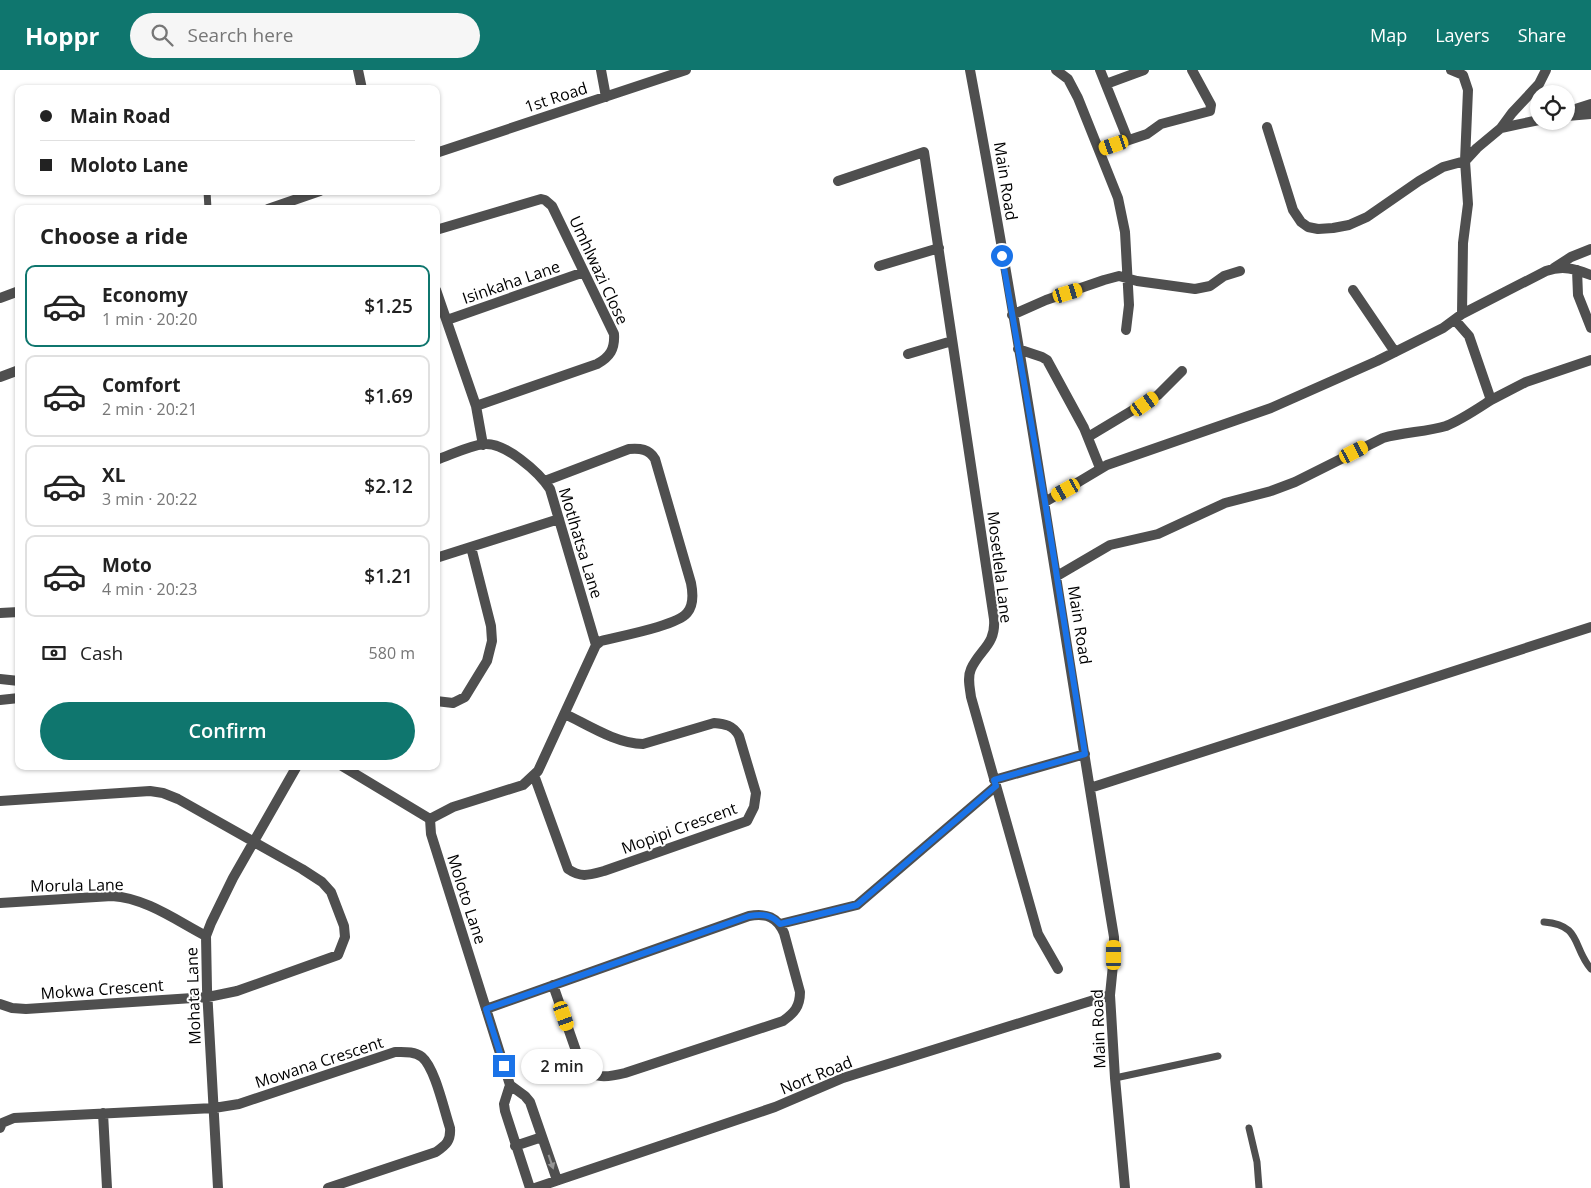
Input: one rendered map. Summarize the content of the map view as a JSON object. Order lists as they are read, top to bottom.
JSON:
{
  "streets": {
    "street": [
      "1st Road",
      "Main Road",
      "Umhlwazi Close",
      "Isinkaha Lane",
      "Motlhatsa Lane",
      "Mosetlela Lane",
      "Mopipi Crescent",
      "Morula Lane",
      "Moloto Lane",
      "Mokwa Crescent",
      "Mohata Lane",
      "Mowana Crescent",
      "Nort Road"
    ]
  },
  "crossings": [
    ["Main Road", "Nort Road"],
    ["Umhlwazi Close", "Isinkaha Lane"],
    ["Morula Lane", "Mohata Lane"],
    ["Mokwa Crescent", "Mohata Lane"],
    ["Mohata Lane", "Mowana Crescent"]
  ],
  "page": {
    "header": "Hoppr",
    "search": "Search here",
    "nav": ["Map", "Layers", "Share"],
    "banner": ["Main Road", "Moloto Lane"],
    "heading": "Choose a ride",
    "list": [
      {
        "name": "Economy",
        "note": "1 min · 20:20",
        "value": "$1.25"
      },
      {
        "name": "Comfort",
        "note": "2 min · 20:21",
        "value": "$1.69"
      },
      {
        "name": "XL",
        "note": "3 min · 20:22",
        "value": "$2.12"
      },
      {
        "name": "Moto",
        "note": "4 min · 20:23",
        "value": "$1.21"
      }
    ],
    "pay": ["Cash", "580 m"],
    "buttons": "Confirm",
    "bubble": "2 min"
  }
}
